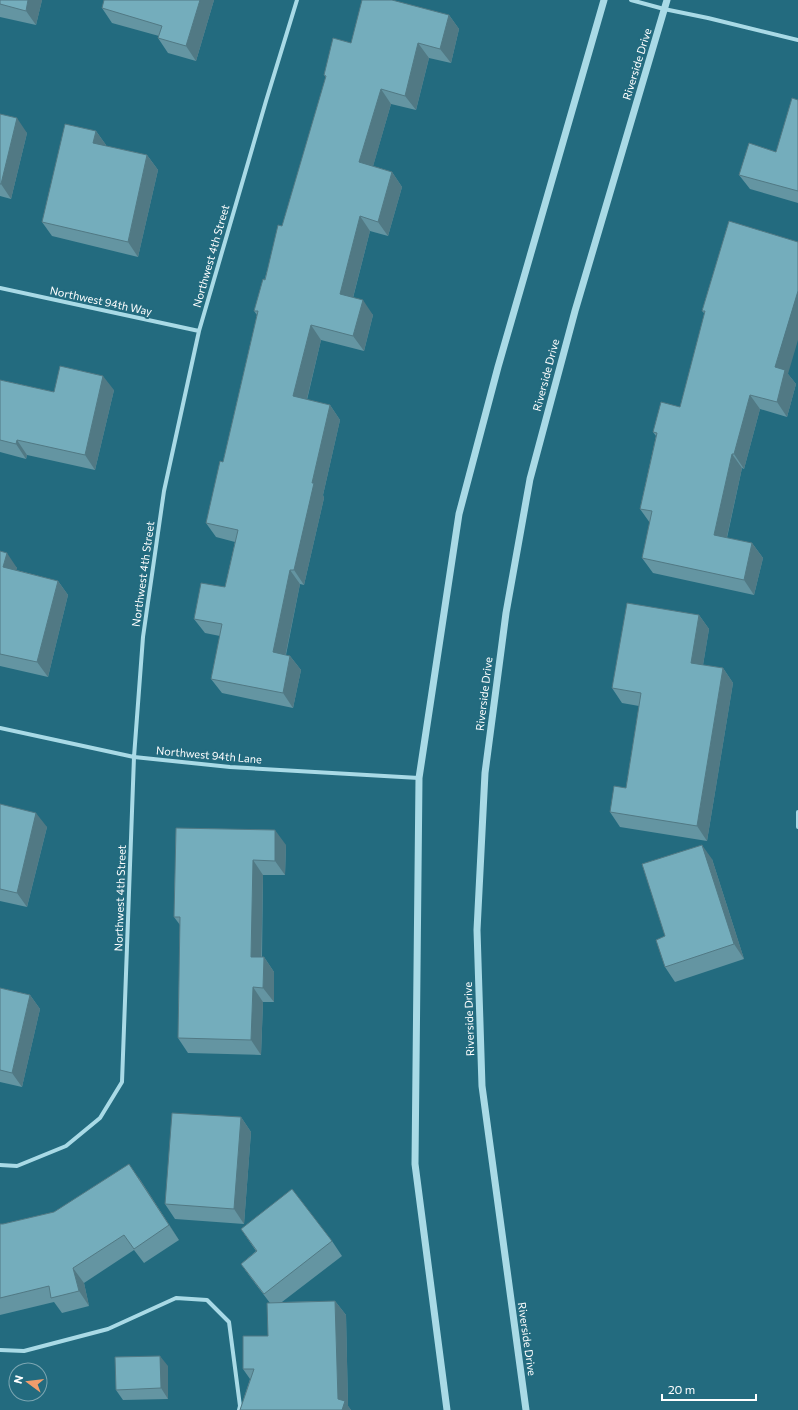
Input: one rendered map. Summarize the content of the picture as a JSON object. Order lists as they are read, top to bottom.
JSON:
{
  "streets": {
    "street": [
      "Riverside Drive",
      "Northwest 4th Street",
      "Northwest 94th Way",
      "Northwest 94th Lane"
    ]
  },
  "crossings": [
    ["Northwest 4th Street", "Northwest 94th Way"],
    ["Northwest 4th Street", "Northwest 94th Lane"]
  ],
  "scale_bar": "20 m",
  "north": "left"
}
